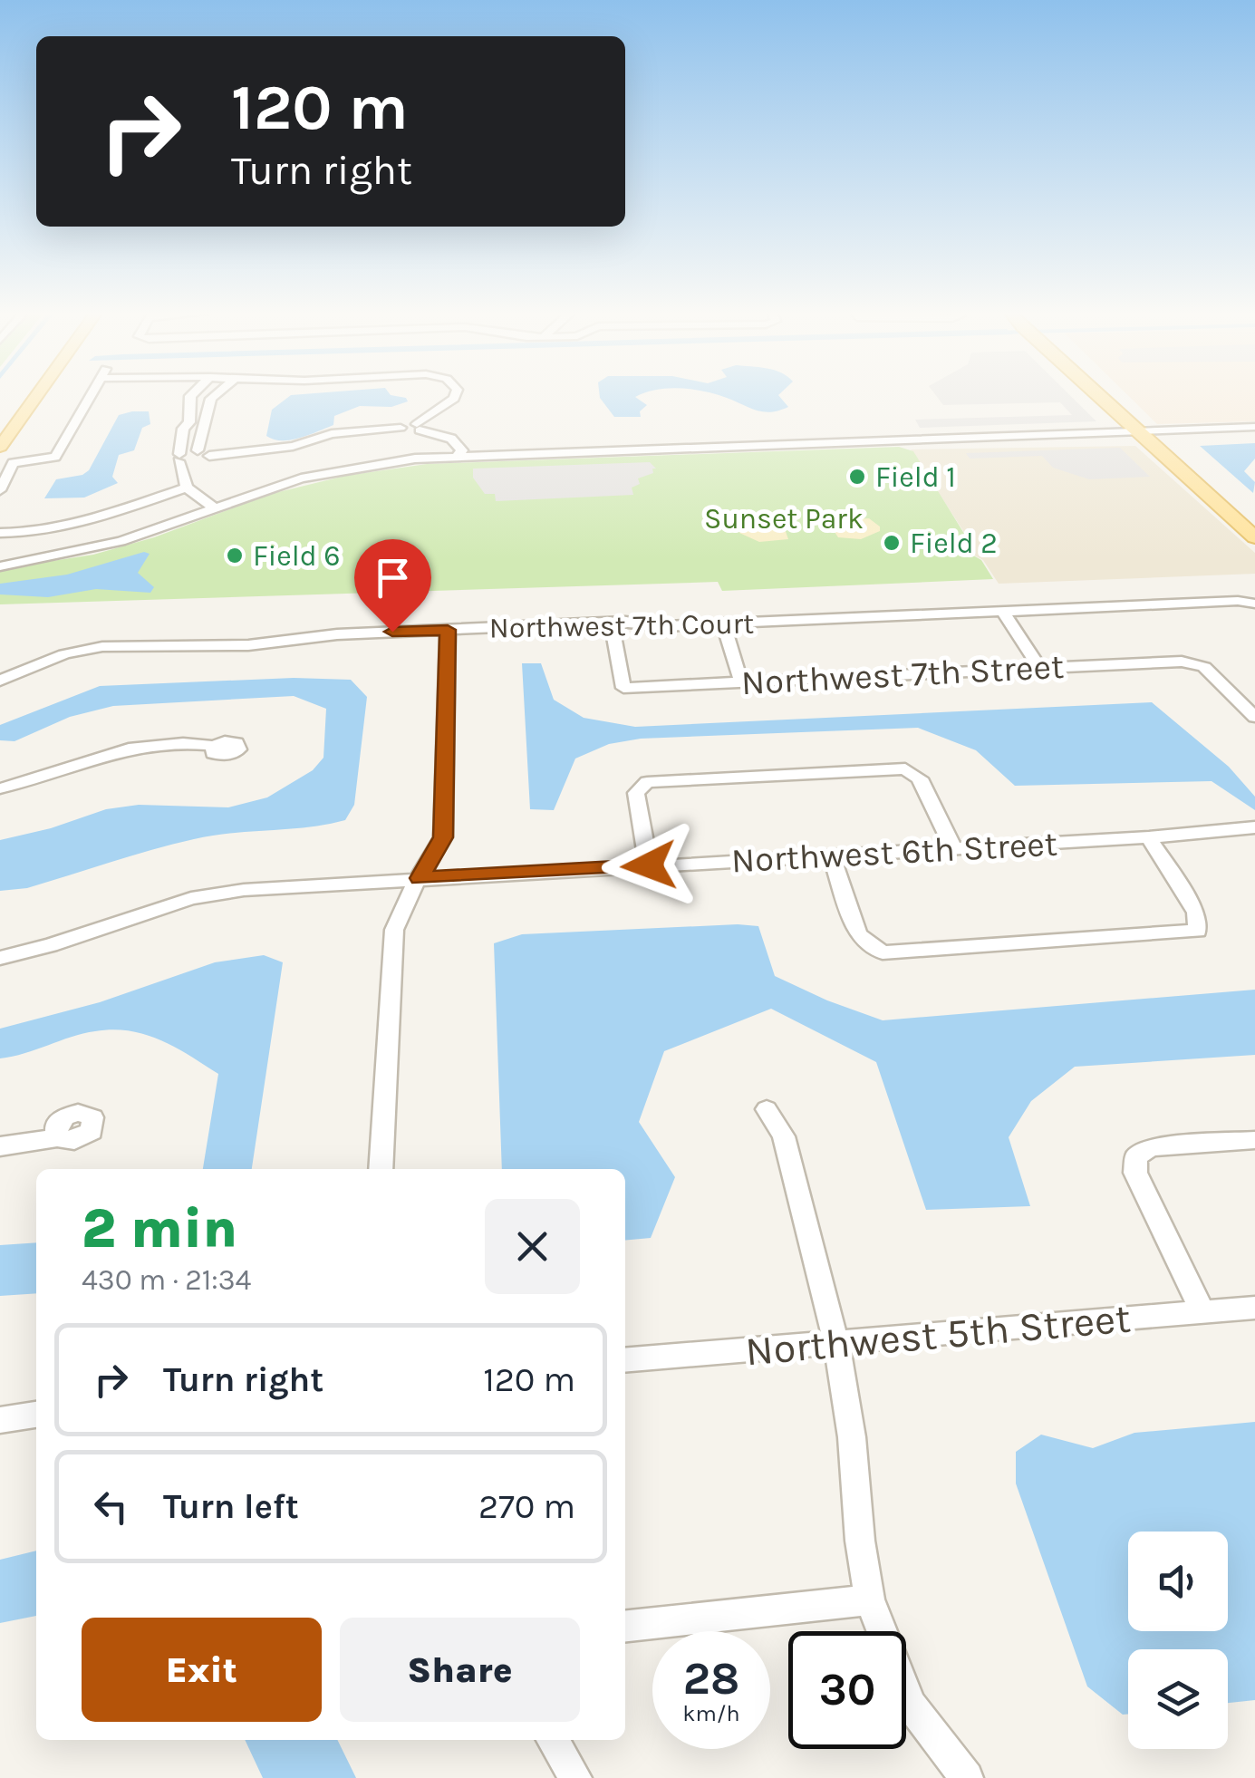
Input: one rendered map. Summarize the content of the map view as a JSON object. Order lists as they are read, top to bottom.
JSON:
{
  "streets": {
    "street": [
      "Northwest 7th Court",
      "Northwest 7th Street",
      "Northwest 6th Street",
      "Northwest 5th Street"
    ]
  },
  "crossings": [
    ["Northwest 7th Court", "Northwest 7th Street"]
  ],
  "parks": ["Sunset Park"],
  "places": ["Field 1", "Field 2", "Field 6"],
  "page": {
    "turn": ["120 m", "Turn right"],
    "heading": ["2 min", "430 m · 21:34"],
    "list": [
      {
        "name": "Turn right",
        "value": "120 m"
      },
      {
        "name": "Turn left",
        "value": "270 m"
      }
    ],
    "buttons": ["Exit", "Share"],
    "speed": "28 km/h",
    "limit": "30"
  }
}
